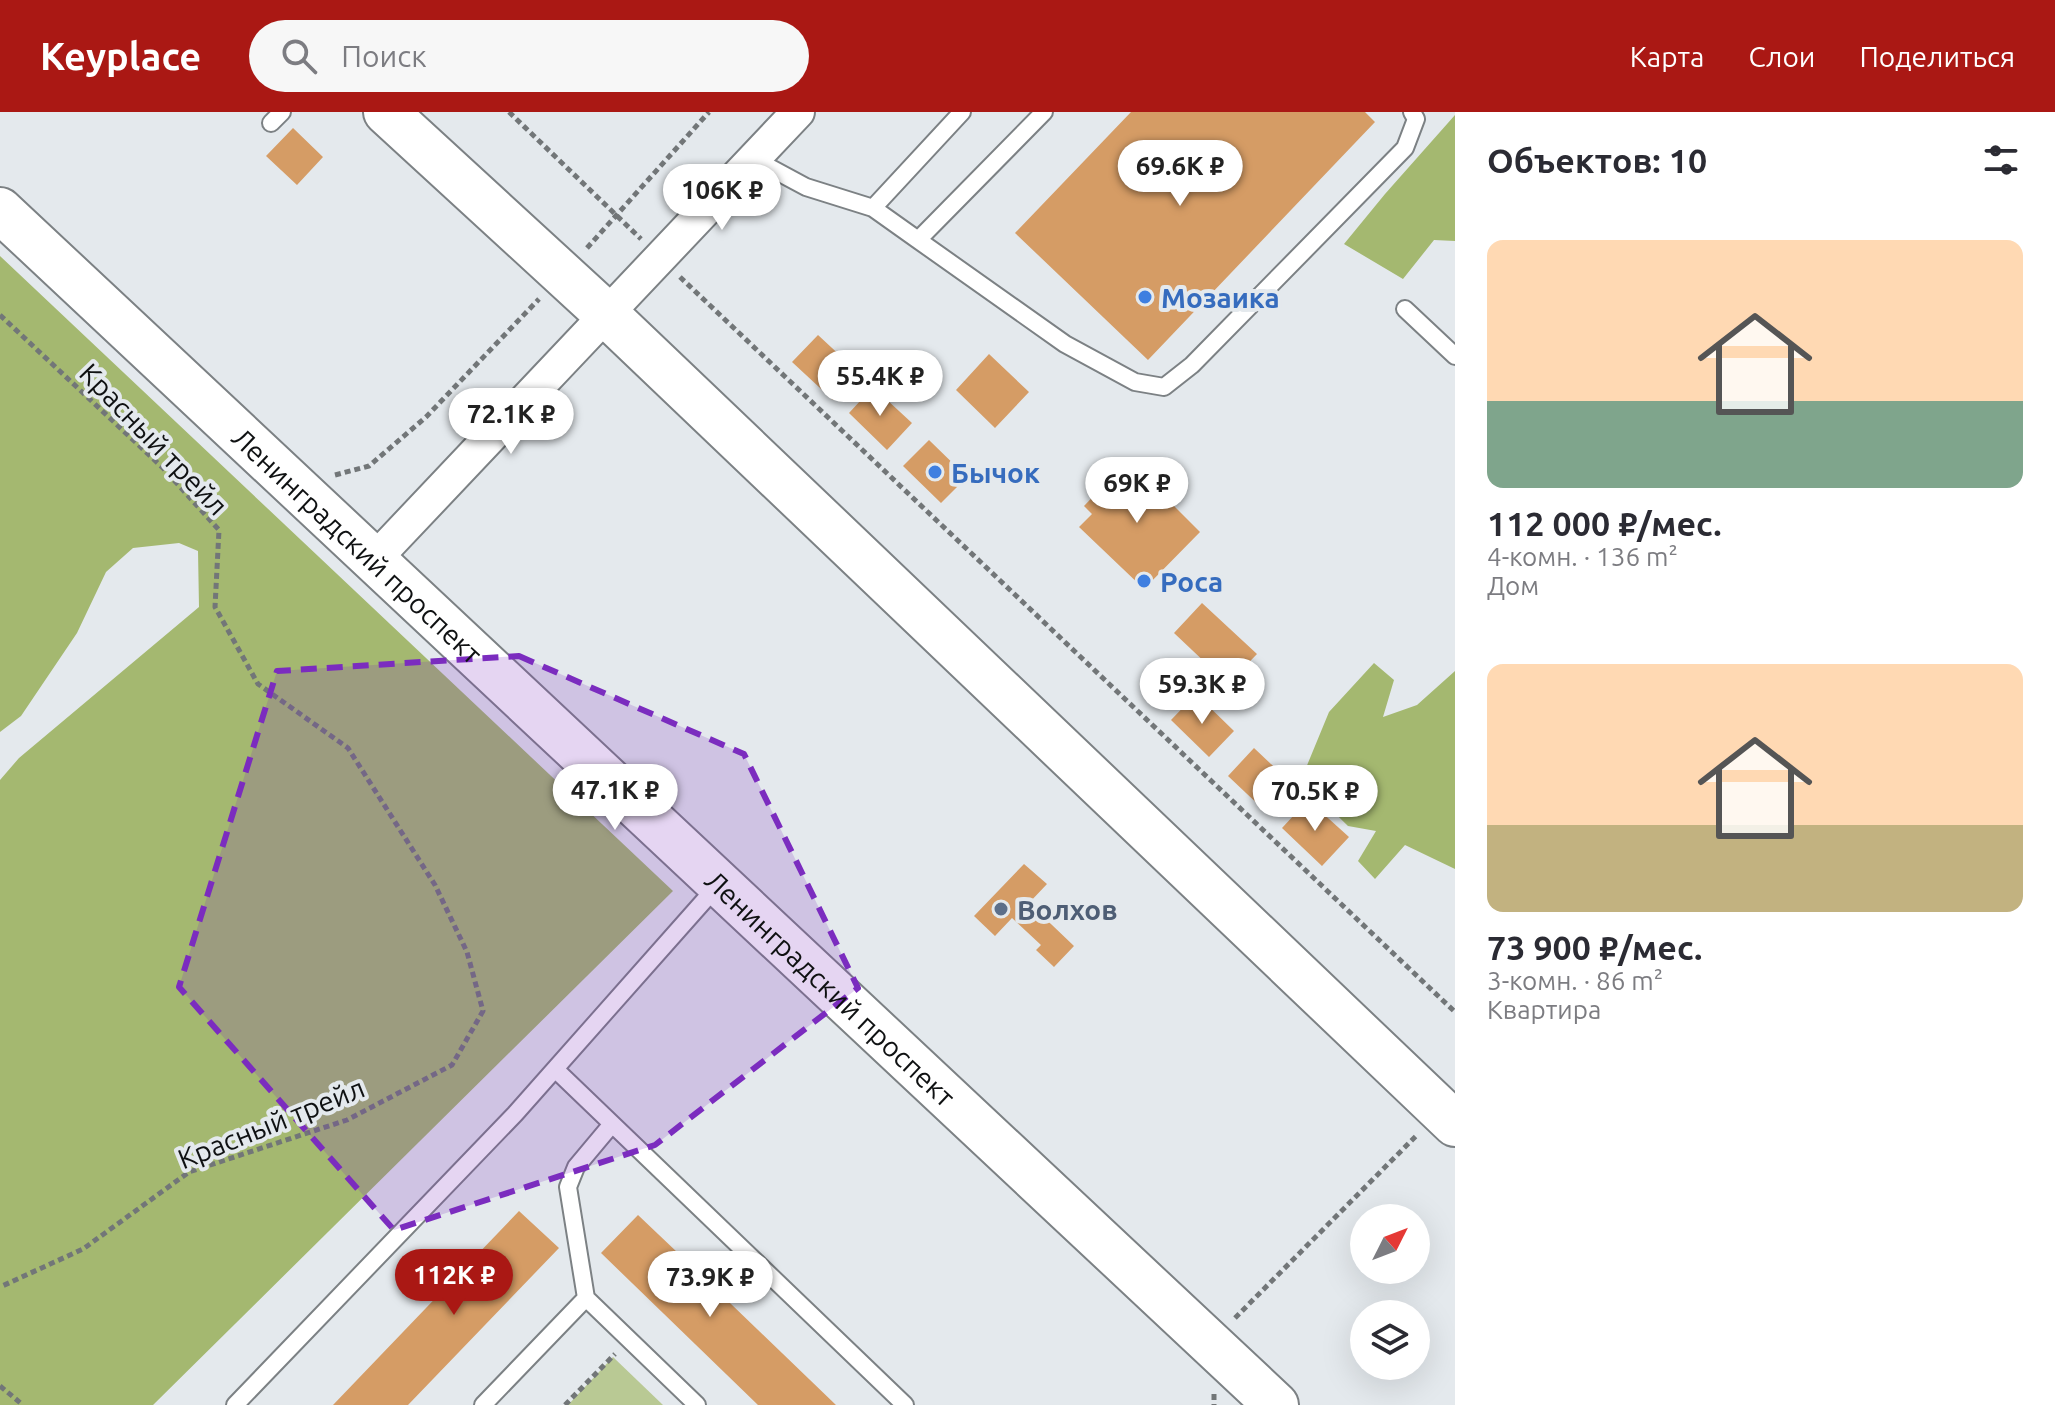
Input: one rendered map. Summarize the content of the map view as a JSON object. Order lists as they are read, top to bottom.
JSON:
{
  "streets": {
    "main road": ["Ленинградский проспект"],
    "path": ["Красный трейл"]
  },
  "places": [
    "Мозаика",
    "Бычок",
    "Роса",
    "Волхов"
  ],
  "north": "top right",
  "page": {
    "header": "Keyplace",
    "search": "Поиск",
    "nav": ["Карта", "Слои", "Поделиться"],
    "heading": "Объектов: 10",
    "price": [
      "69.6K ₽",
      "106K ₽",
      "55.4K ₽",
      "72.1K ₽",
      "69K ₽",
      "59.3K ₽",
      "47.1K ₽",
      "70.5K ₽",
      "112K ₽",
      "73.9K ₽"
    ],
    "list": [
      {
        "name": "112 000 ₽/мес.",
        "note": "4-комн. · 136 m² · Дом"
      },
      {
        "name": "73 900 ₽/мес.",
        "note": "3-комн. · 86 m² · Квартира"
      }
    ]
  }
}
